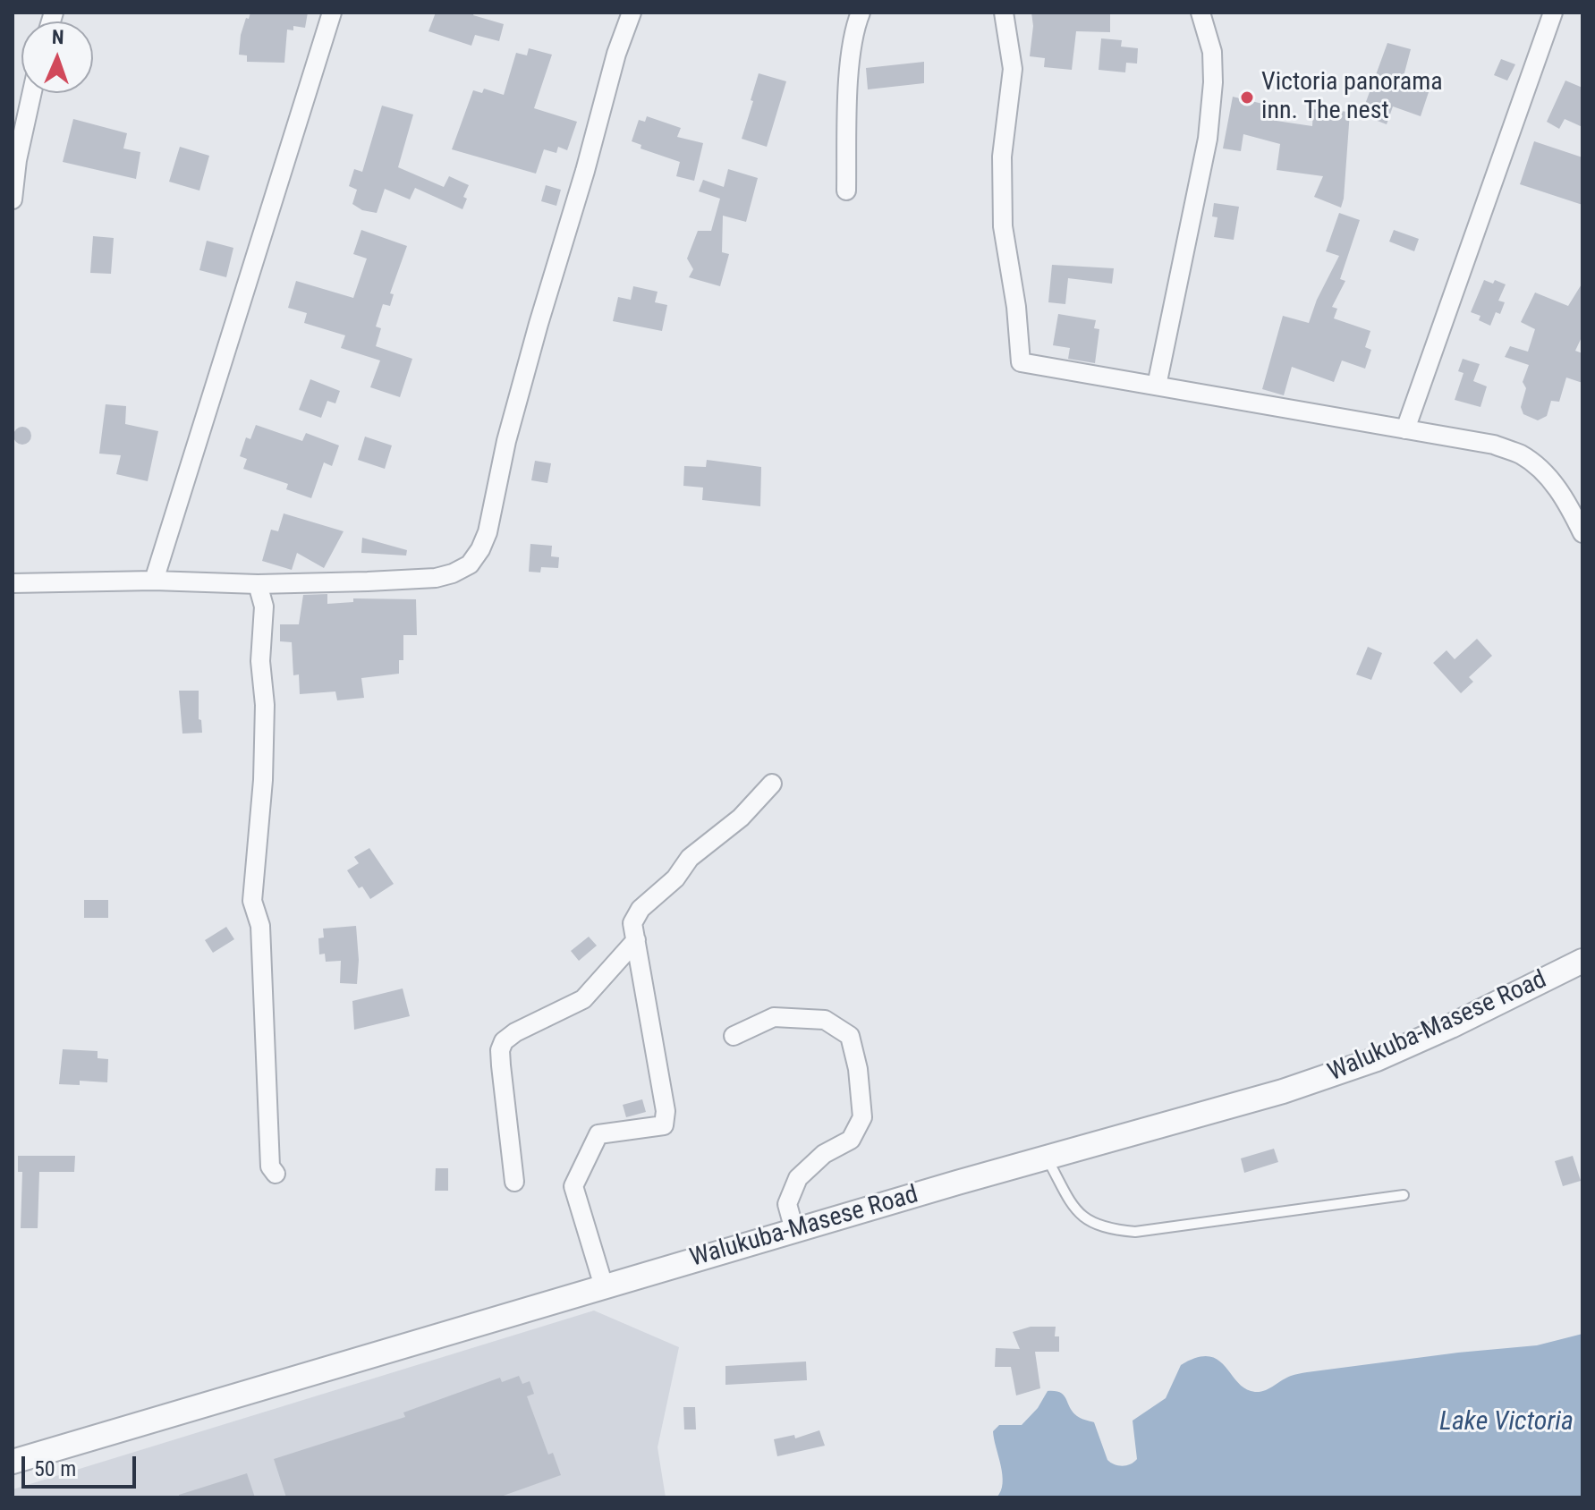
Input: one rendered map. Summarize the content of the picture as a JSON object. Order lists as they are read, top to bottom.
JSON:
{
  "streets": {
    "street": ["Walukuba-Masese Road"]
  },
  "water": ["Lake Victoria"],
  "places": ["Victoria panorama inn. The nest"],
  "scale_bar": "50 m",
  "north": "top"
}
